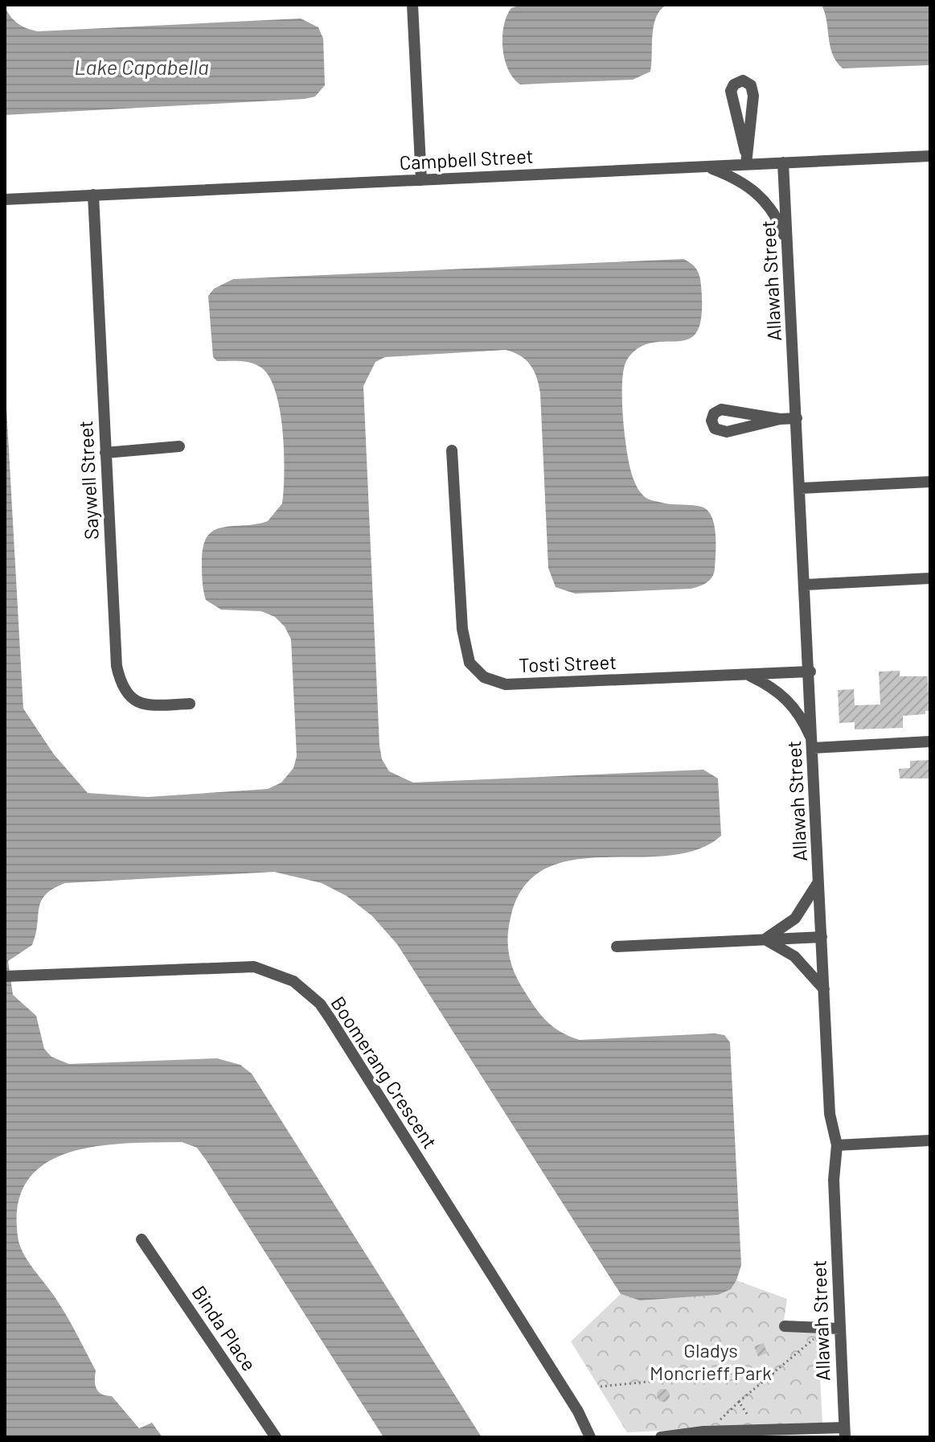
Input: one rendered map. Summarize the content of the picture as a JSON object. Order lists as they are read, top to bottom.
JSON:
{
  "streets": {
    "street": [
      "Campbell Street",
      "Allawah Street",
      "Saywell Street",
      "Tosti Street",
      "Boomerang Crescent",
      "Binda Place"
    ]
  },
  "crossings": [
    ["Campbell Street", "Allawah Street"],
    ["Campbell Street", "Saywell Street"],
    ["Allawah Street", "Tosti Street"]
  ],
  "water": ["Lake Capabella"],
  "parks": ["Gladys Moncrieff Park"]
}
